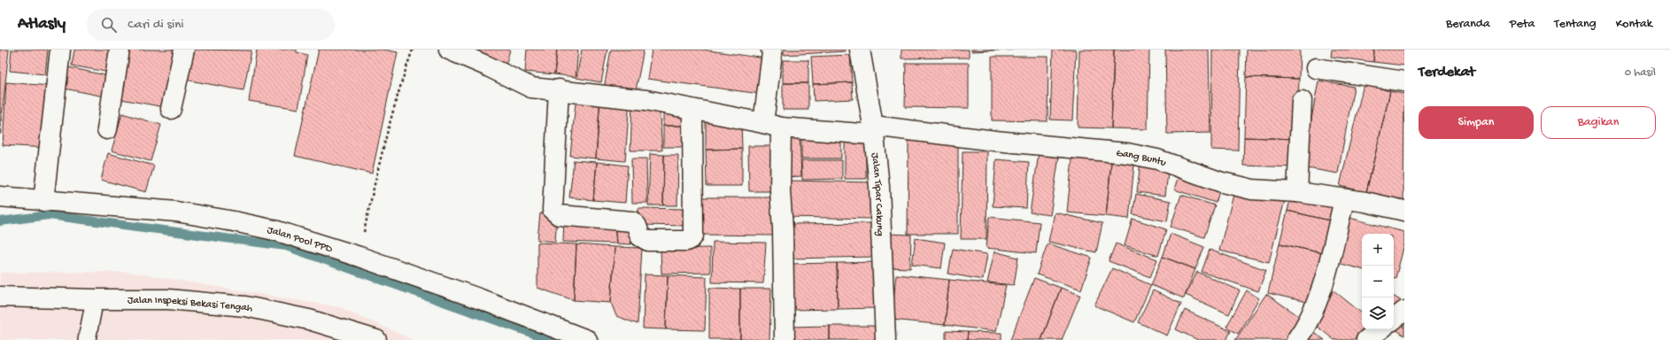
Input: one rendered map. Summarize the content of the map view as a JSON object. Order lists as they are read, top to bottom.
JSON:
{
  "streets": {
    "street": [
      "Gang Buntu",
      "Jalan Tipar Cakung",
      "Jalan Pool PPD",
      "Jalan Inspeksi Bekasi Tengah"
    ]
  },
  "crossings": [
    ["Gang Buntu", "Jalan Tipar Cakung"]
  ],
  "page": {
    "header": "Atlasly",
    "search": "Cari di sini",
    "nav": [
      "Beranda",
      "Peta",
      "Tentang",
      "Kontak"
    ],
    "heading": ["Terdekat", "0 hasil"],
    "buttons": ["Simpan", "Bagikan"],
    "map_buttons": ["+", "−"]
  }
}
